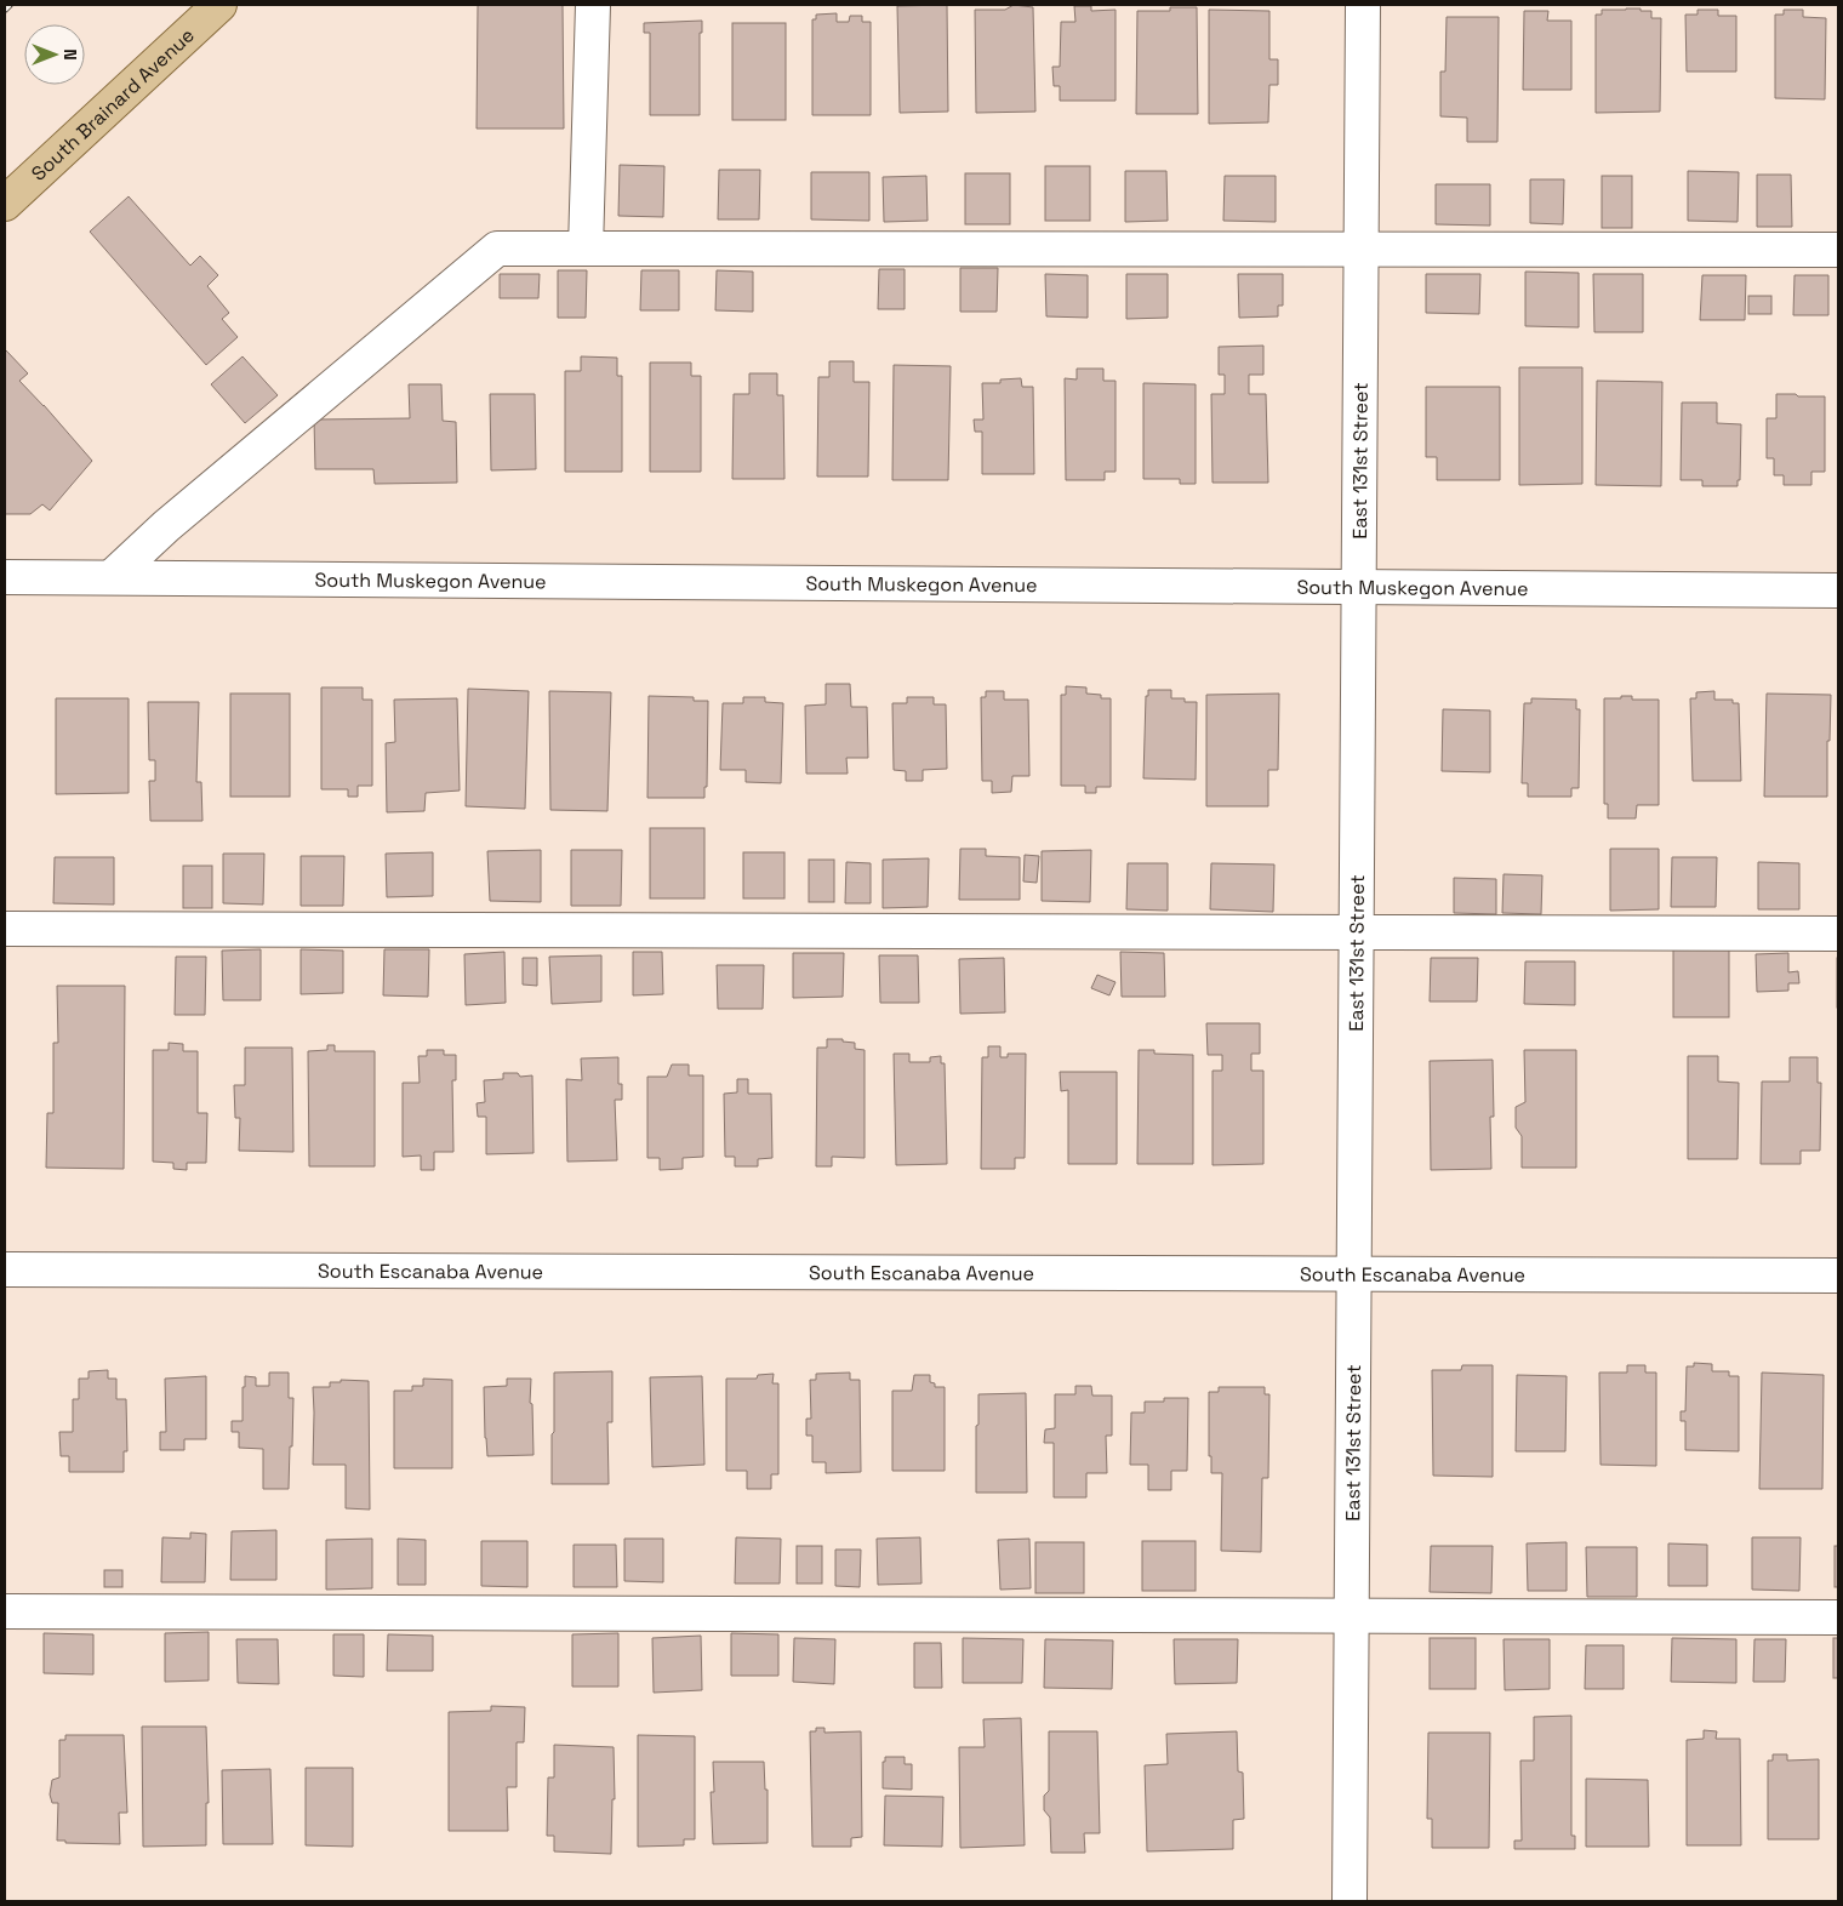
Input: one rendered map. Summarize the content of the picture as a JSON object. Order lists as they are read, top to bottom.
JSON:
{
  "streets": {
    "main road": ["South Brainard Avenue"],
    "street": ["East 131st Street", "South Muskegon Avenue", "South Escanaba Avenue"]
  },
  "crossings": [
    ["East 131st Street", "South Muskegon Avenue"],
    ["East 131st Street", "South Escanaba Avenue"]
  ],
  "north": "right"
}
